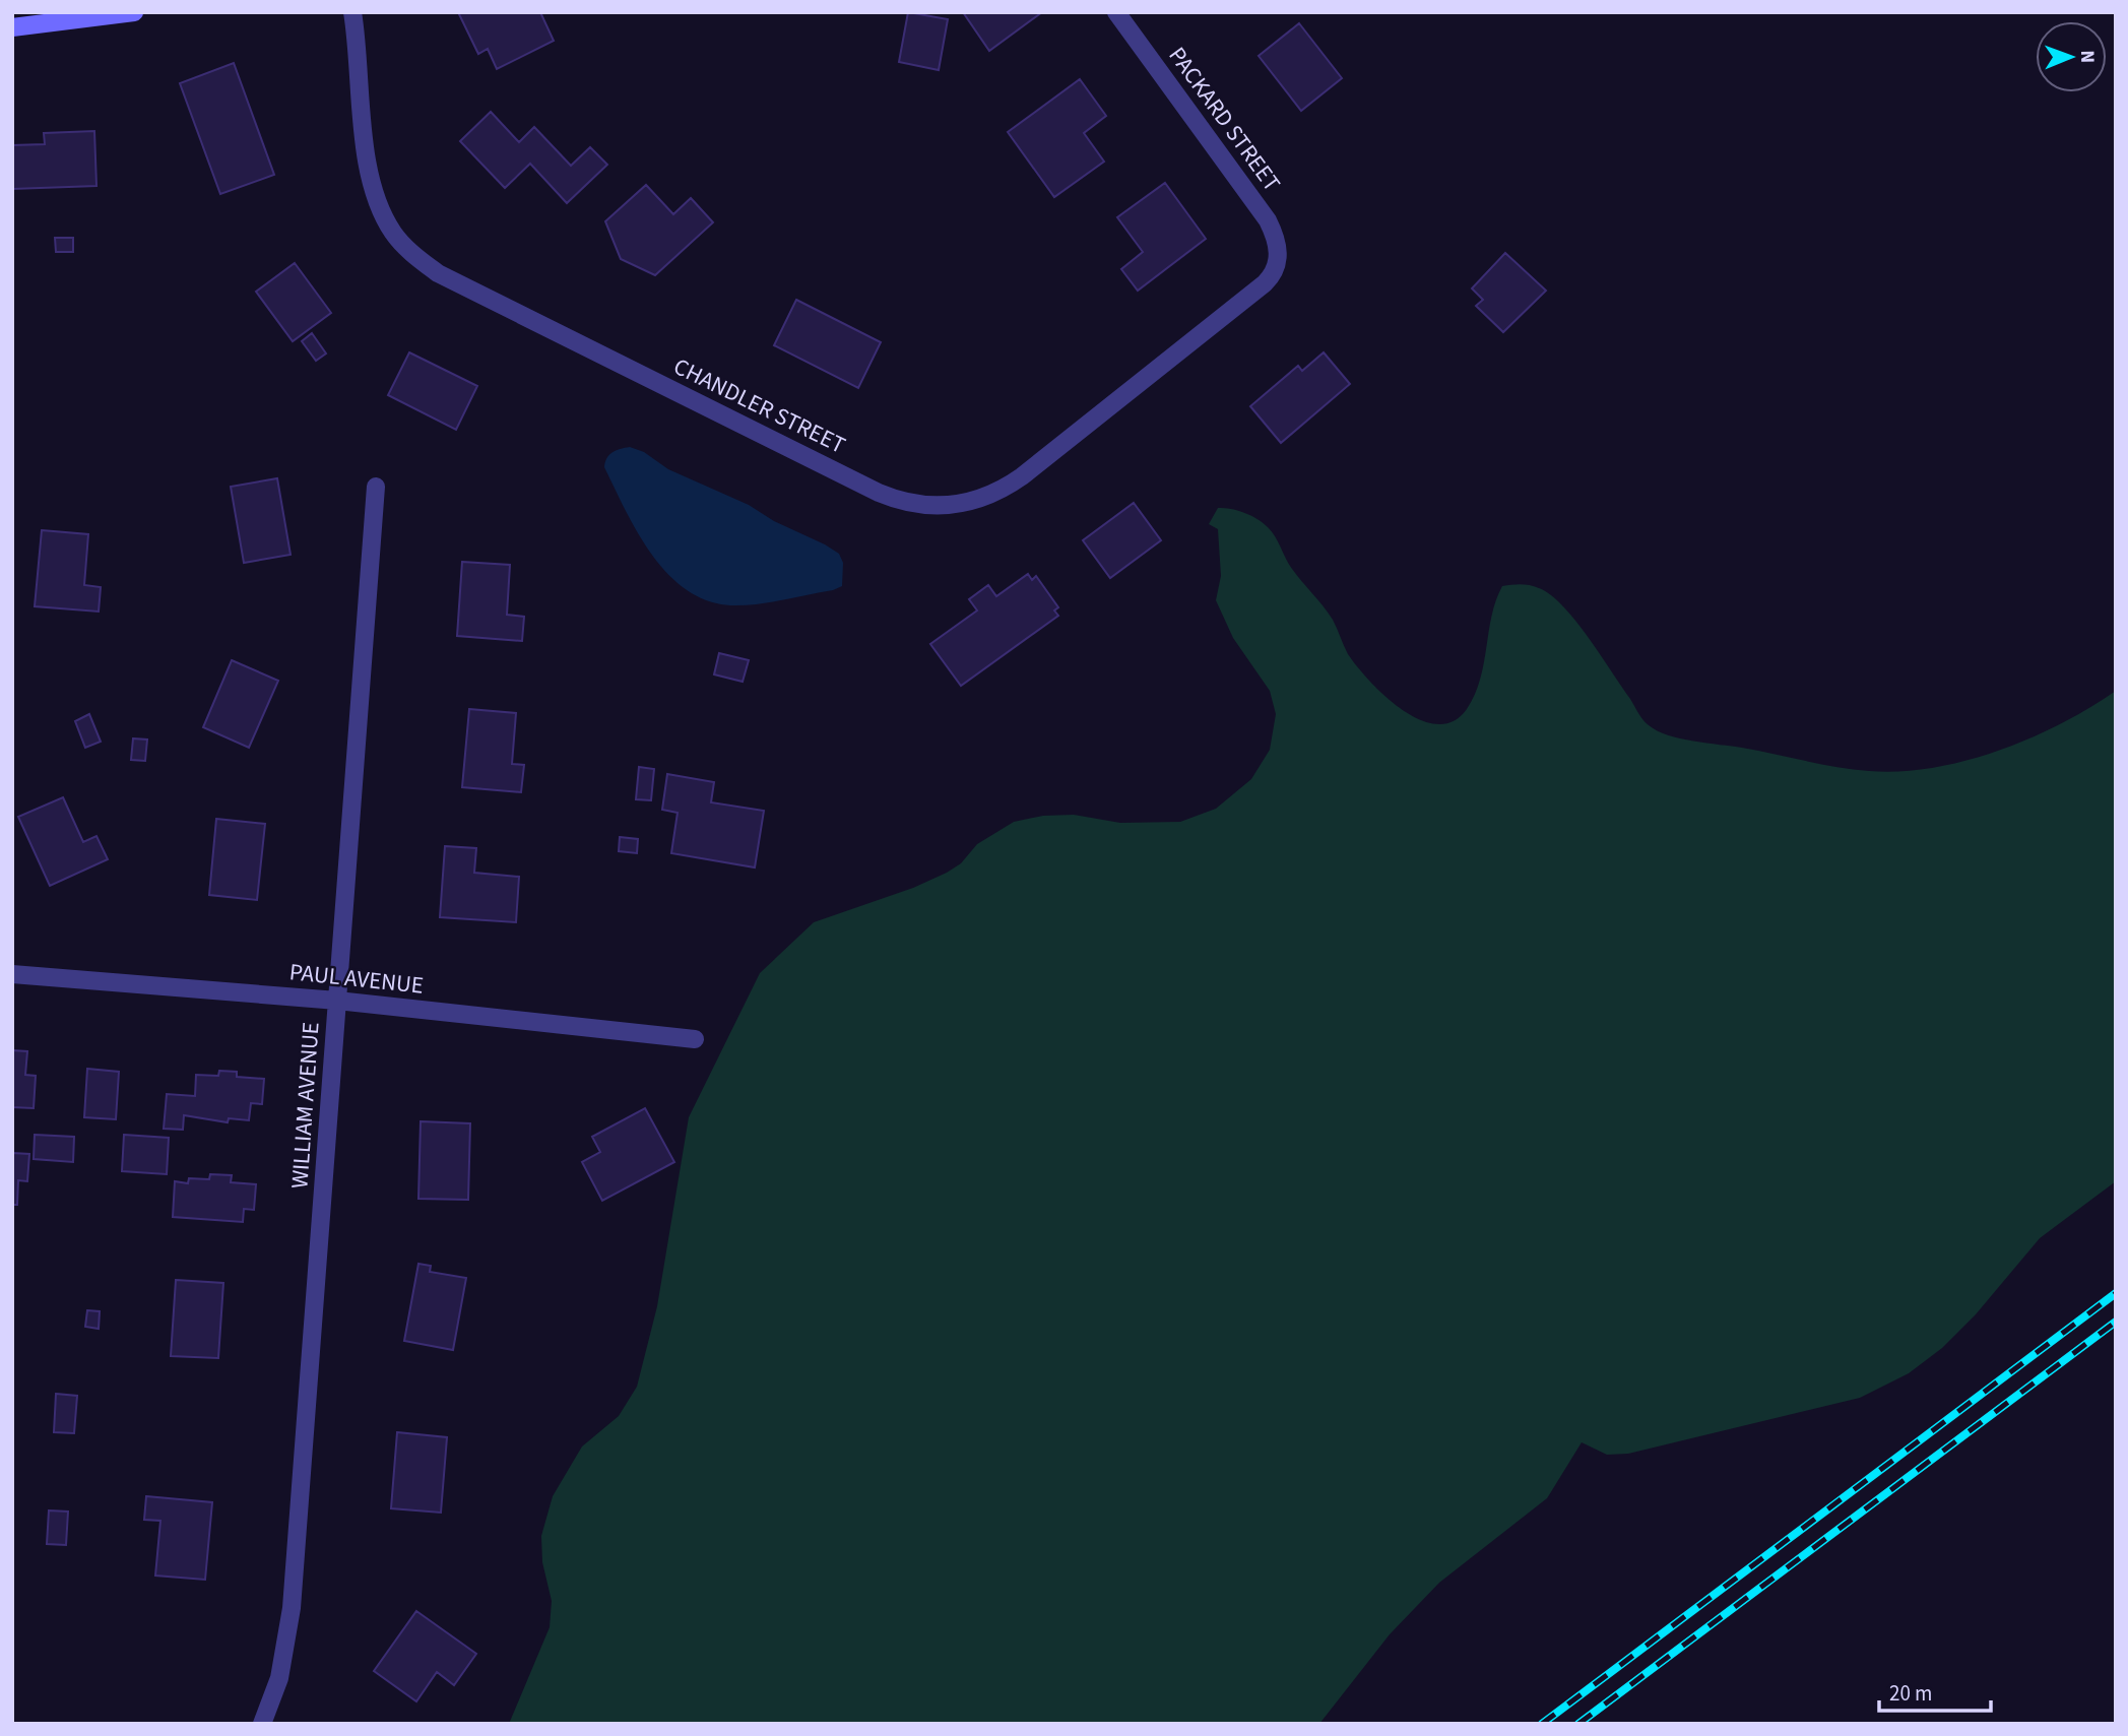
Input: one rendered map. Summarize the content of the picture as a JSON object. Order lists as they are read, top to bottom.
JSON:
{
  "streets": {
    "street": [
      "PACKARD STREET",
      "CHANDLER STREET",
      "PAUL AVENUE",
      "WILLIAM AVENUE"
    ]
  },
  "crossings": [
    ["PACKARD STREET", "CHANDLER STREET"],
    ["PAUL AVENUE", "WILLIAM AVENUE"]
  ],
  "scale_bar": "20 m",
  "north": "right"
}
